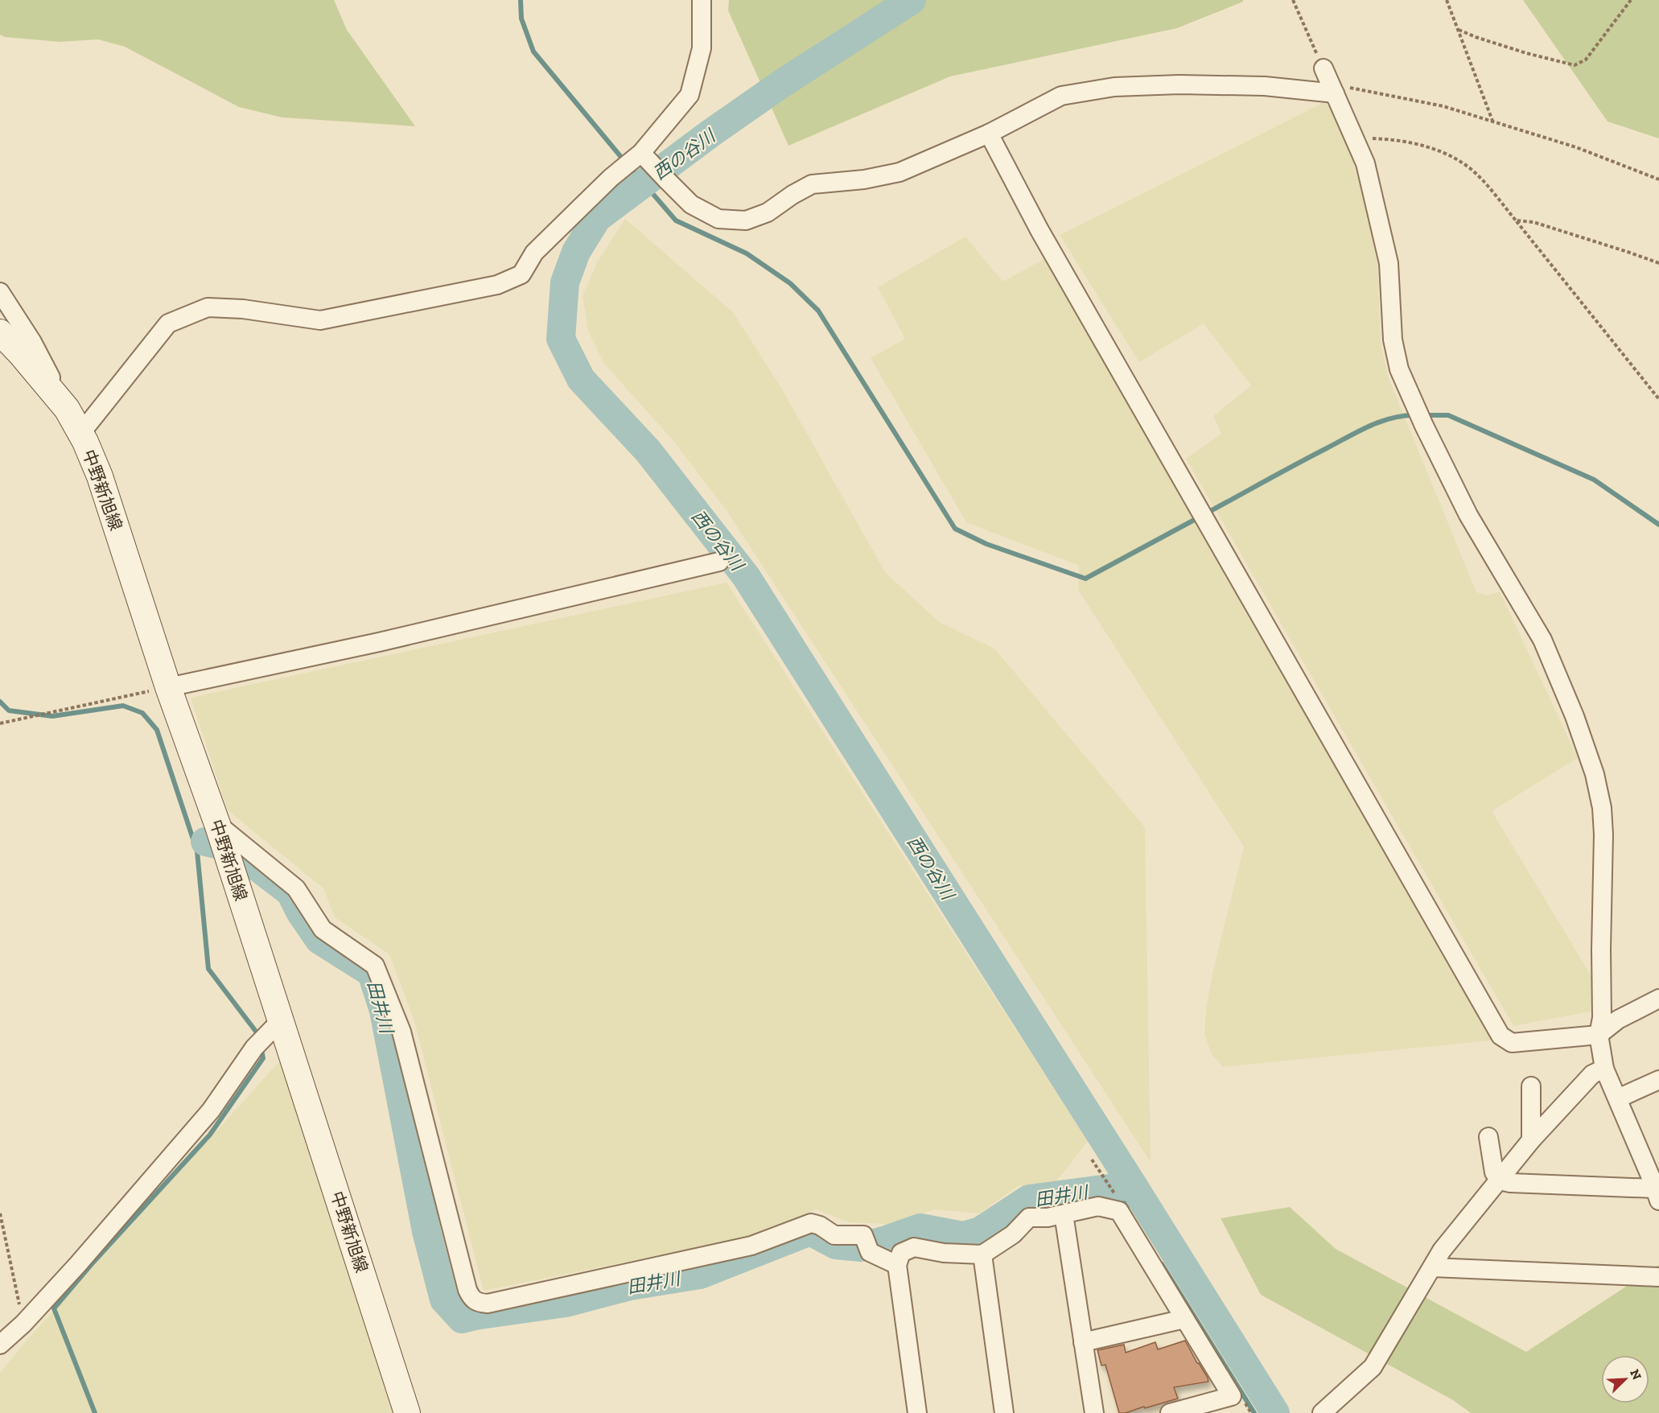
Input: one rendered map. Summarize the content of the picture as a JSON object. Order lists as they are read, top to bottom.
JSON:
{
  "streets": {
    "main road": ["中野新旭線"]
  },
  "water": ["西の谷川", "田井川"],
  "north": "top right"
}
